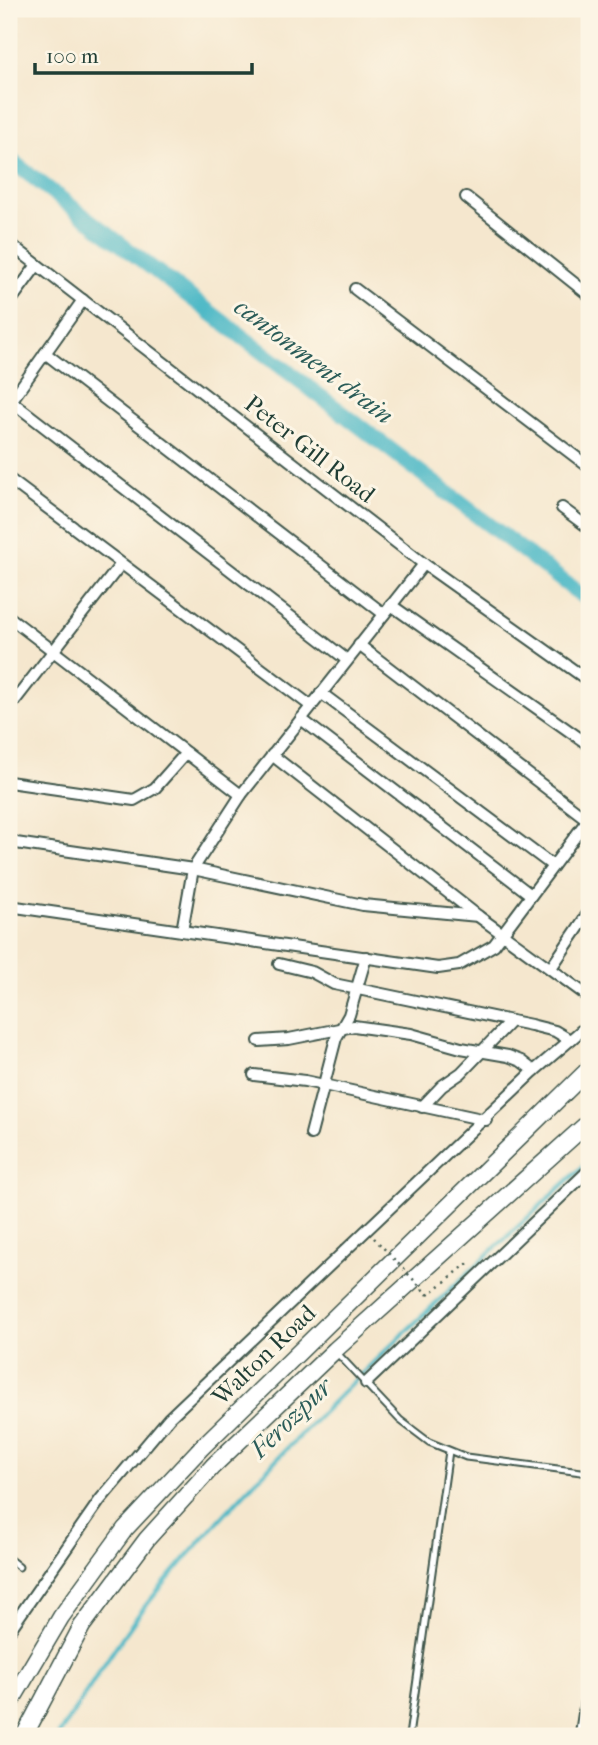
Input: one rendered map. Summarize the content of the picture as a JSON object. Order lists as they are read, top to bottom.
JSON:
{
  "streets": {
    "main road": ["Walton Road"],
    "street": ["Peter Gill Road"]
  },
  "water": ["cantonment drain", "Ferozpur"],
  "scale_bar": "100 m"
}
